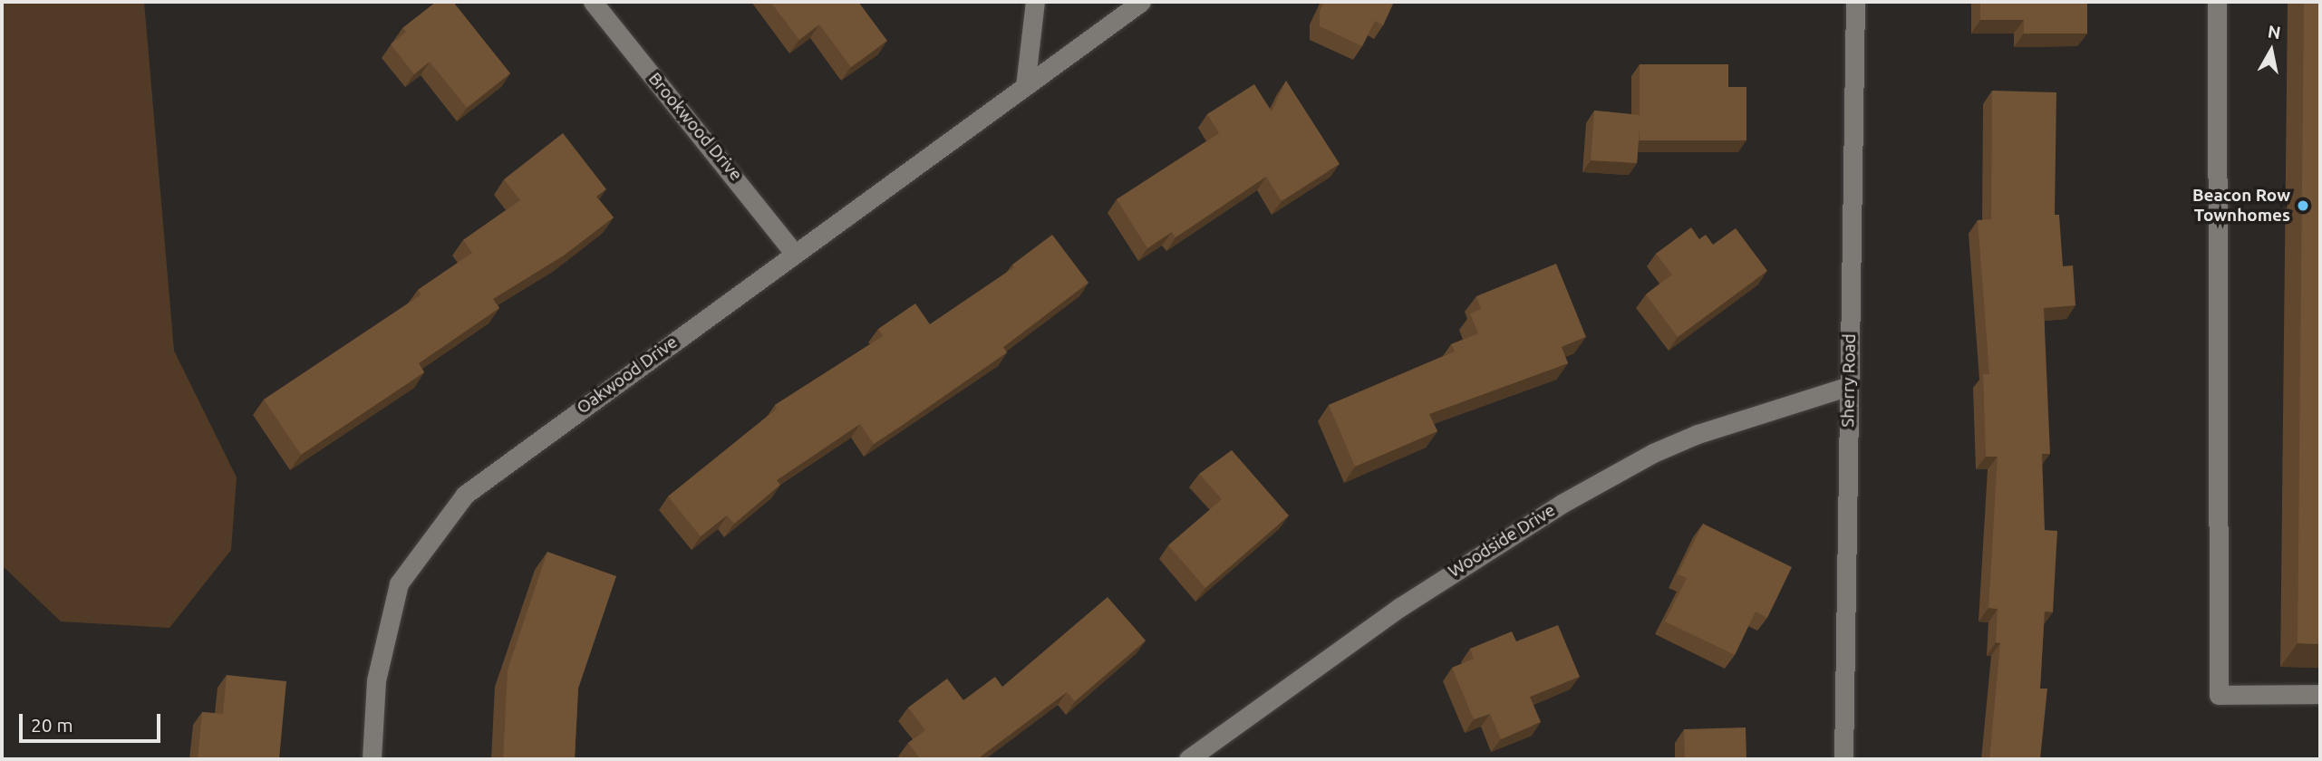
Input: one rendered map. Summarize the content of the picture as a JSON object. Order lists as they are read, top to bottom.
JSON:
{
  "streets": {
    "street": [
      "Brookwood Drive",
      "Oakwood Drive",
      "Sherry Road",
      "Woodside Drive"
    ]
  },
  "crossings": [
    ["Brookwood Drive", "Oakwood Drive"],
    ["Sherry Road", "Woodside Drive"]
  ],
  "places": ["Beacon Row Townhomes"],
  "scale_bar": "20 m",
  "north": "top"
}
